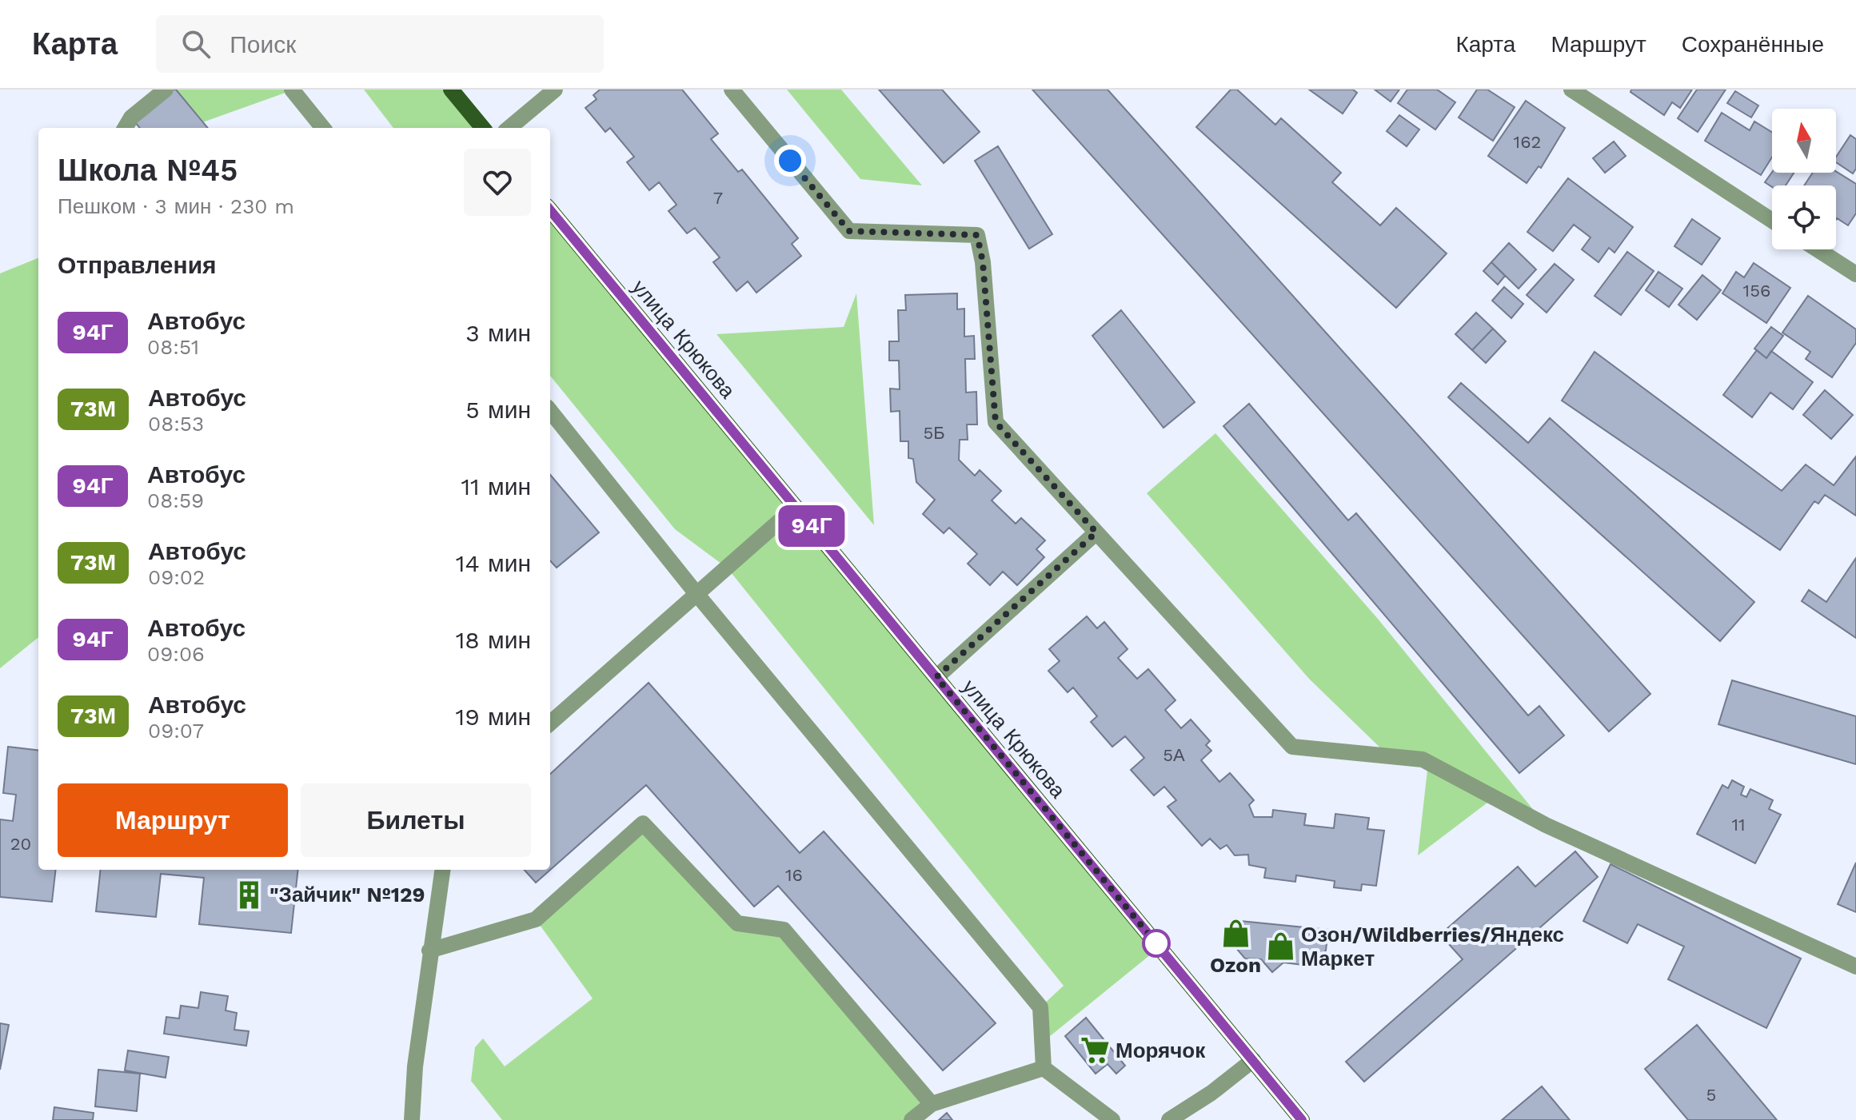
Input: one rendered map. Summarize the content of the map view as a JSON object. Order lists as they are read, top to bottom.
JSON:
{
  "streets": {
    "main road": ["улица Крюкова"]
  },
  "places": {
    "building": ["\"Зайчик\" №129"],
    "shop": ["Ozon", "Озон/Wildberries/Яндекс Маркет"],
    "supermarket": ["Морячок"]
  },
  "lines": ["bus line 94Г"],
  "house_numbers": [
    "162",
    "7",
    "156",
    "5Б",
    "5А",
    "11",
    "20",
    "16",
    "5"
  ],
  "north": "top",
  "page": {
    "header": "Карта",
    "search": "Поиск",
    "nav": ["Карта", "Маршрут", "Сохранённые"],
    "on_map": "94Г",
    "heading": [
      ["Школа №45", "Пешком · 3 мин · 230 m"],
      "Отправления"
    ],
    "list": [
      {
        "mark": "94Г",
        "name": "Автобус",
        "note": "08:51",
        "value": "3 мин"
      },
      {
        "mark": "73М",
        "name": "Автобус",
        "note": "08:53",
        "value": "5 мин"
      },
      {
        "mark": "94Г",
        "name": "Автобус",
        "note": "08:59",
        "value": "11 мин"
      },
      {
        "mark": "73М",
        "name": "Автобус",
        "note": "09:02",
        "value": "14 мин"
      },
      {
        "mark": "94Г",
        "name": "Автобус",
        "note": "09:06",
        "value": "18 мин"
      },
      {
        "mark": "73М",
        "name": "Автобус",
        "note": "09:07",
        "value": "19 мин"
      }
    ],
    "buttons": ["Маршрут", "Билеты"]
  }
}
